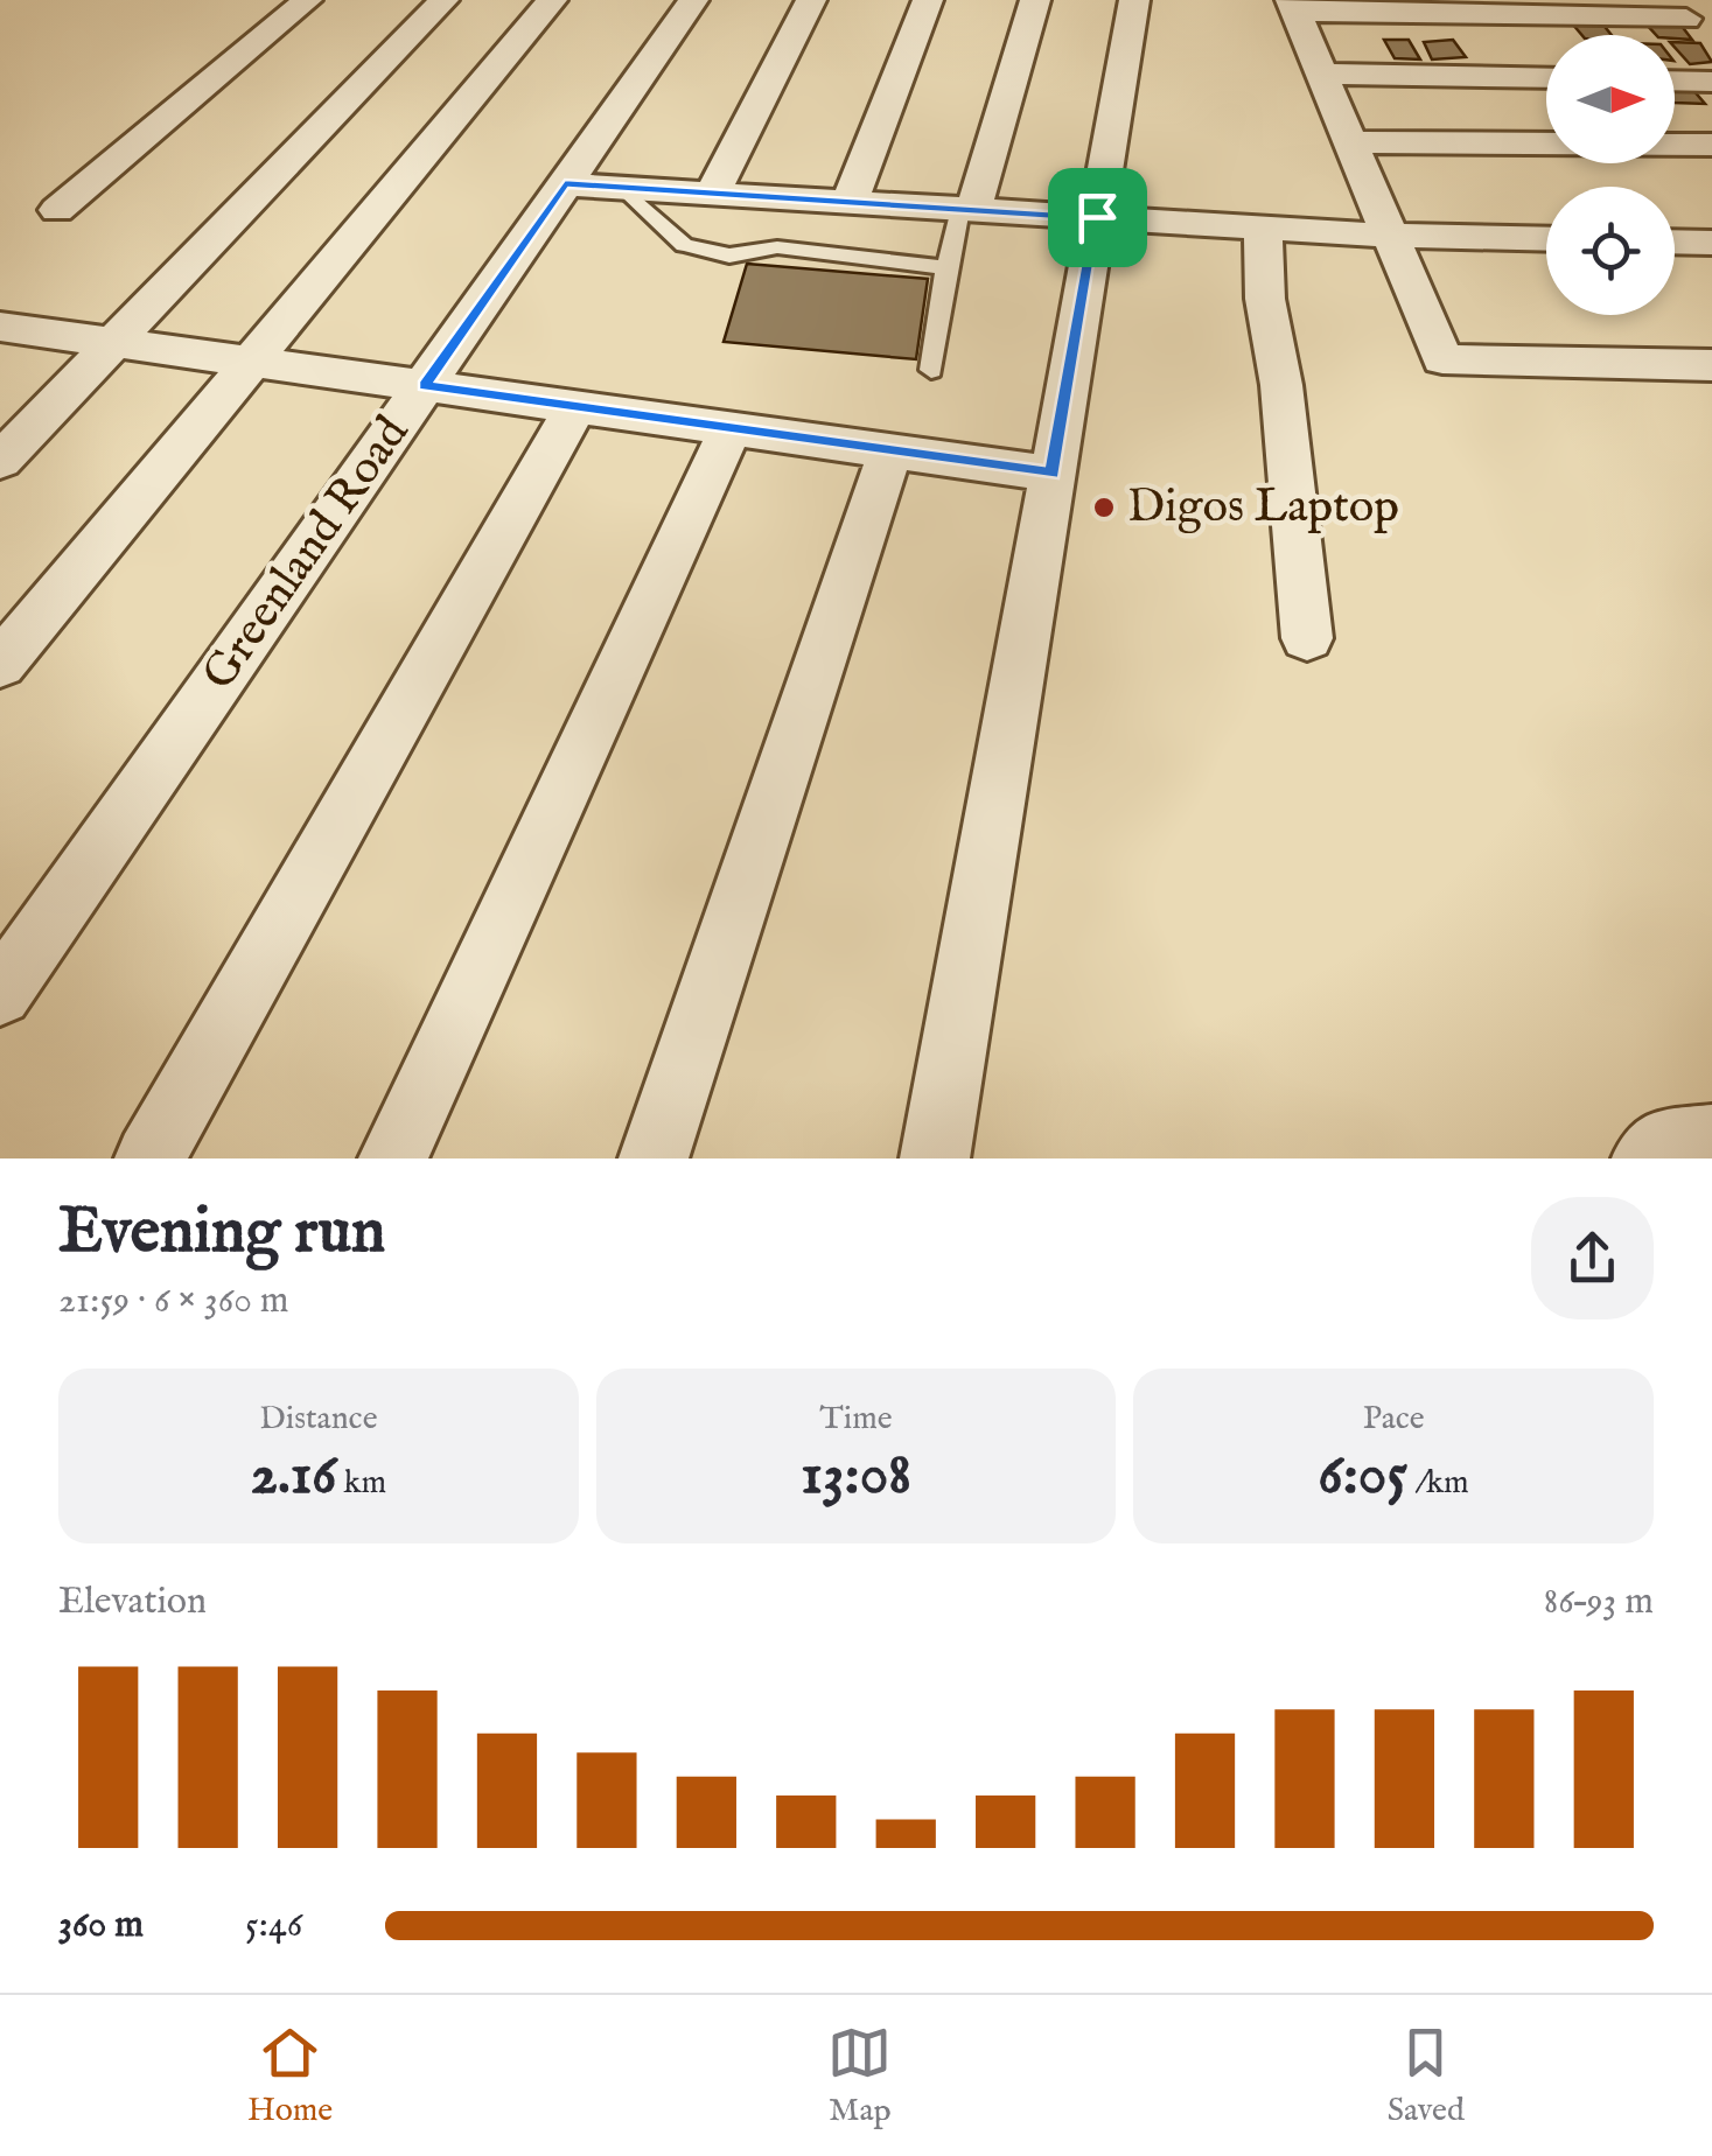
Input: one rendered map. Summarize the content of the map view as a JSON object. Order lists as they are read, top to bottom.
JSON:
{
  "streets": {
    "street": ["Greenland Road"]
  },
  "places": ["Digos Laptop"],
  "north": "right",
  "page": {
    "heading": ["Evening run", "21:59 · 6 × 360 m"],
    "stats": [
      ["Distance", "2.16 km"],
      ["Time", "13:08"],
      ["Pace", "6:05 /km"]
    ],
    "chart": ["Elevation", "86–93 m"],
    "list": [
      {
        "name": "360 m",
        "note": "5:46"
      }
    ],
    "tabs": ["Home", "Map", "Saved"]
  }
}
